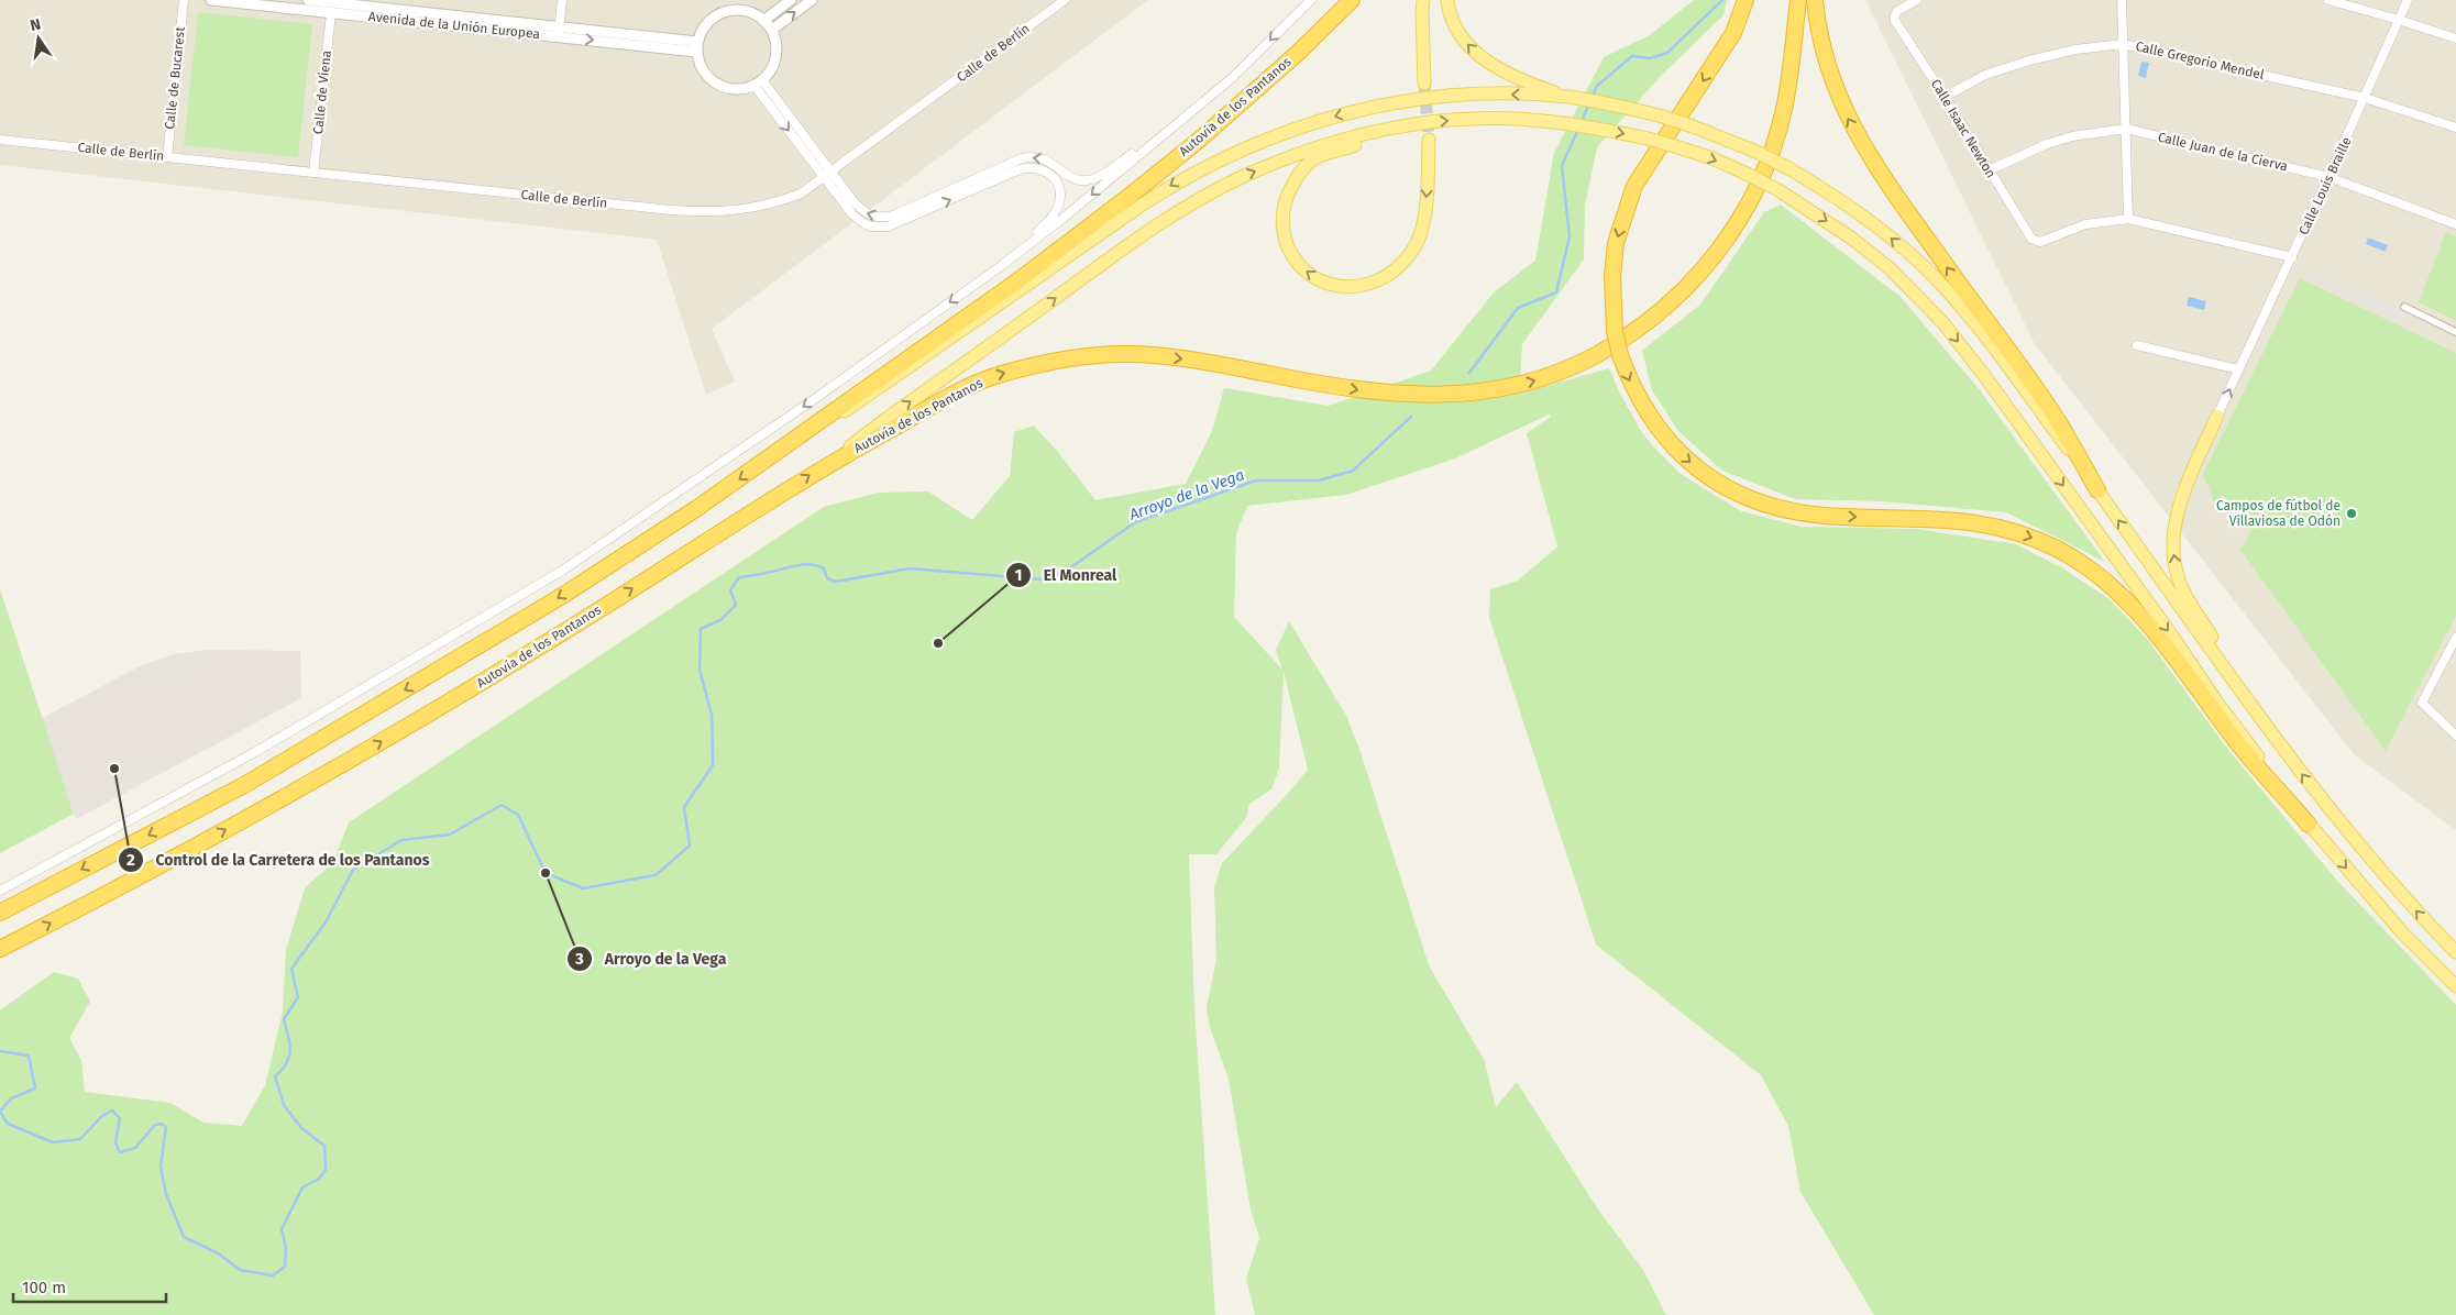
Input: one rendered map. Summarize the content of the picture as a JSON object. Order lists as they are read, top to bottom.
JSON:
{
  "streets": {
    "highway": ["Autovía de los Pantanos"],
    "street": [
      "Avenida de la Unión Europea",
      "Calle de Berlín",
      "Calle Gregorio Mendel",
      "Calle de Bucarest",
      "Calle de Viena",
      "Calle Isaac Newton",
      "Calle Juan de la Cierva",
      "Calle Louis Braille"
    ]
  },
  "crossings": [
    ["Avenida de la Unión Europea", "Calle de Viena"],
    ["Calle de Berlín", "Calle de Bucarest"],
    ["Calle de Berlín", "Calle de Viena"],
    ["Calle Gregorio Mendel", "Calle Isaac Newton"],
    ["Calle Gregorio Mendel", "Calle Louis Braille"],
    ["Calle Isaac Newton", "Calle Juan de la Cierva"],
    ["Calle Juan de la Cierva", "Calle Louis Braille"]
  ],
  "water": ["Arroyo de la Vega"],
  "places": [
    "Campos de fútbol de Villaviosa de Odón",
    "El Monreal",
    "Control de la Carretera de los Pantanos",
    "Arroyo de la Vega"
  ],
  "scale_bar": "100 m",
  "north": "top"
}
